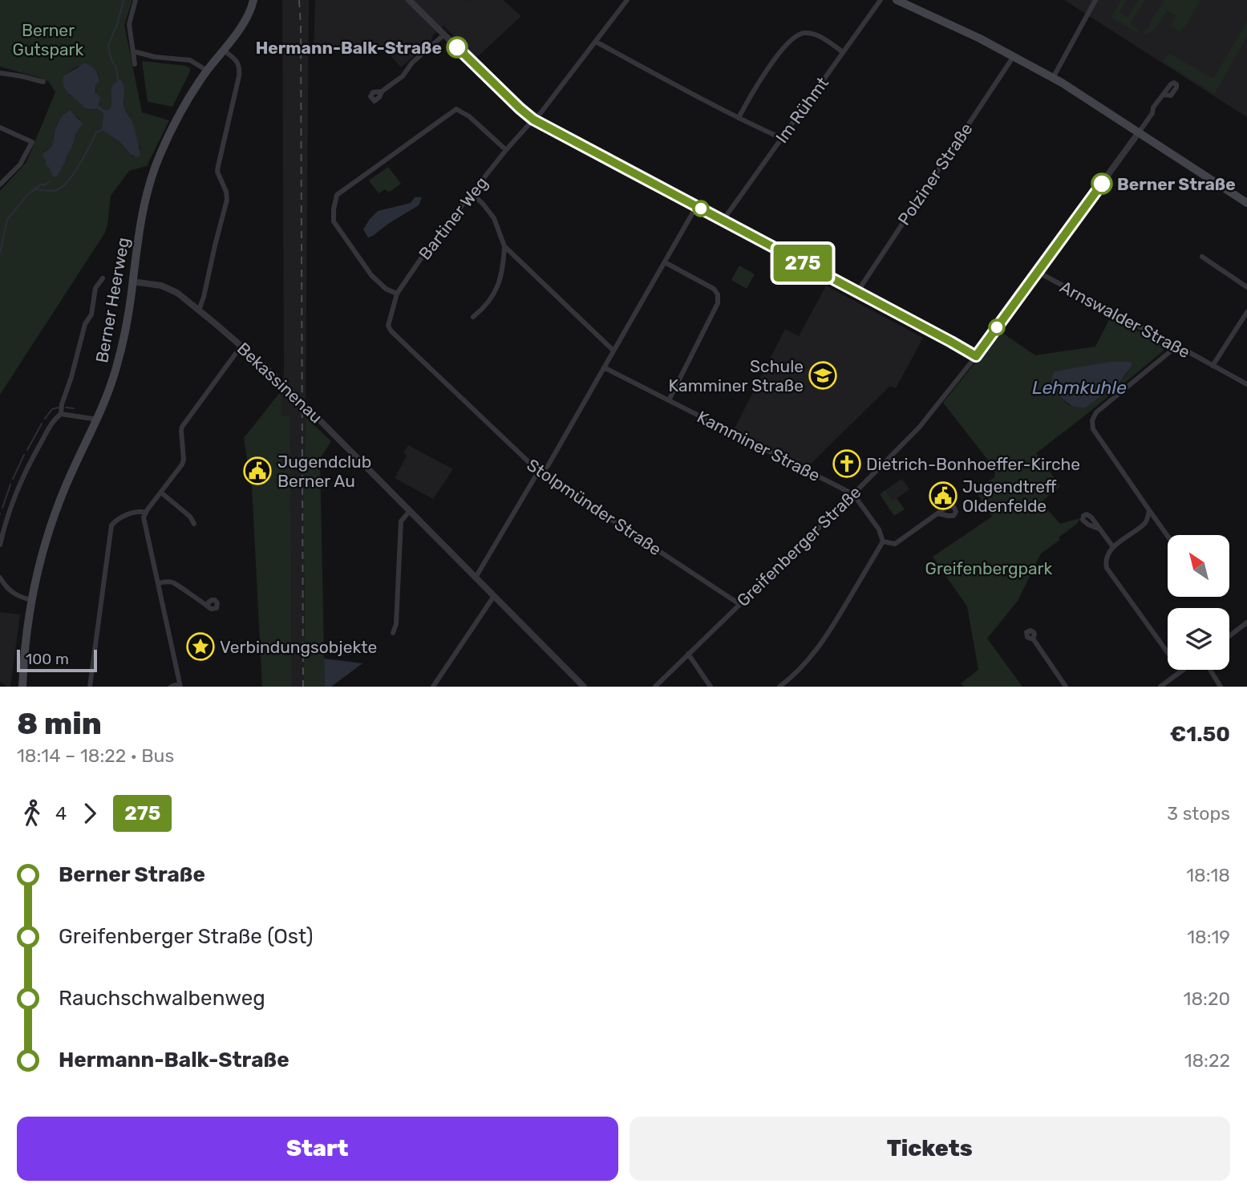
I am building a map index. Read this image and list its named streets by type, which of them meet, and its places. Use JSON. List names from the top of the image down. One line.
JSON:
{"streets":{"main road":["Berner Heerweg"],"street":["Im Rühmt","Polziner Straße","Bartiner Weg","Arnswalder Straße","Bekassinenau","Kamminer Straße","Stolpmünder Straße","Greifenberger Straße"]},"crossings":[["Bartiner Weg","Stolpmünder Straße"],["Berner Heerweg","Bekassinenau"],["Arnswalder Straße","Greifenberger Straße"],["Kamminer Straße","Greifenberger Straße"],["Stolpmünder Straße","Greifenberger Straße"]],"water":["Lehmkuhle"],"parks":["Berner Gutspark","Greifenbergpark"],"places":{"other":["Hermann-Balk-Straße","Berner Straße"],"school or university":["Schule Kamminer Straße"],"church":["Dietrich-Bonhoeffer-Kirche"],"public building":["Jugendclub Berner Au","Jugendtreff Oldenfelde"],"place":["Verbindungsobjekte"]},"lines":["bus line 275"],"scale_bar":"100 m","north":"top left","page":{"on_map":"275","scale":"100 m","heading":["8 min","18:14 – 18:22 · Bus","€1.50"],"legs":["4","275","3 stops"],"list":[{"name":"Berner Straße","value":"18:18"},{"name":"Greifenberger Straße (Ost)","value":"18:19"},{"name":"Rauchschwalbenweg","value":"18:20"},{"name":"Hermann-Balk-Straße","value":"18:22"}],"buttons":["Start","Tickets"]}}
